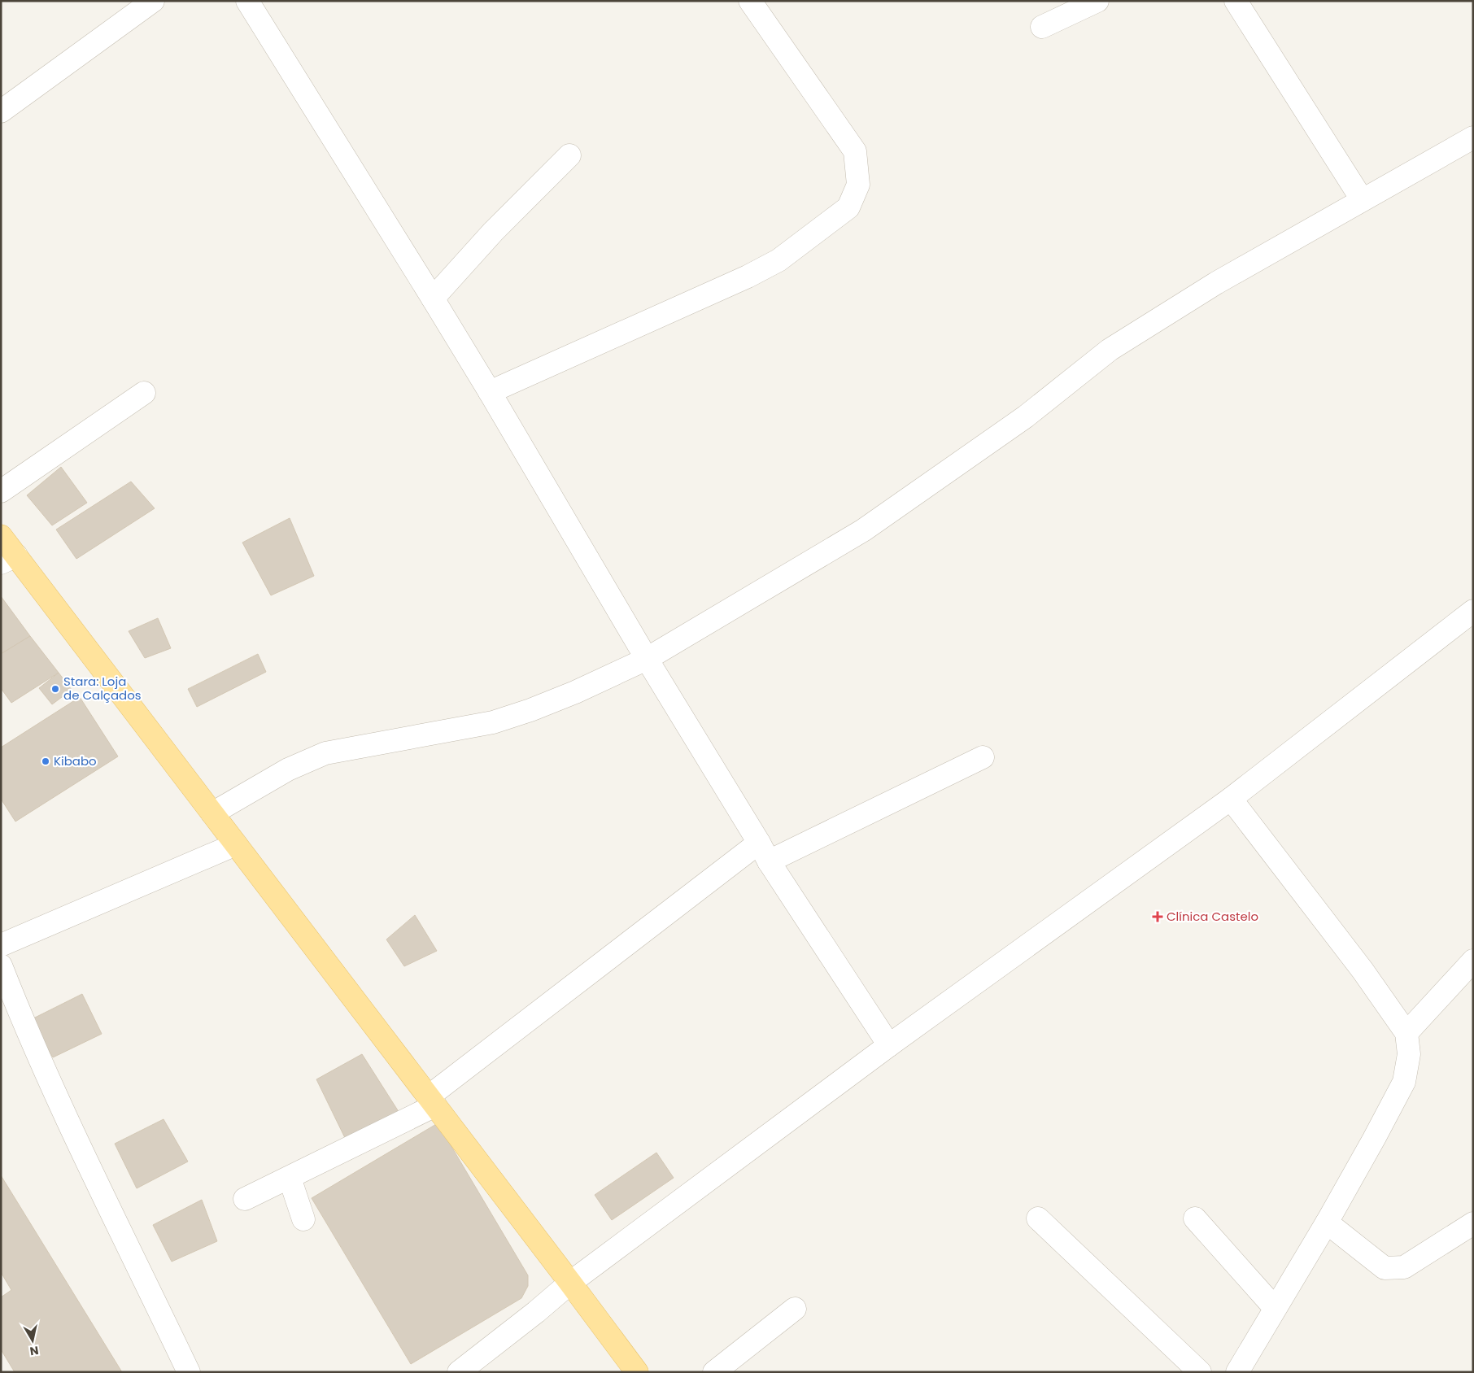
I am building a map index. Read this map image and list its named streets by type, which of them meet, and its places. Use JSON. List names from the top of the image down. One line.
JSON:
{"places":{"other":["Stara: Loja de Calçados","Kibabo"],"health":["Clínica Castelo"]},"north":"bottom"}
